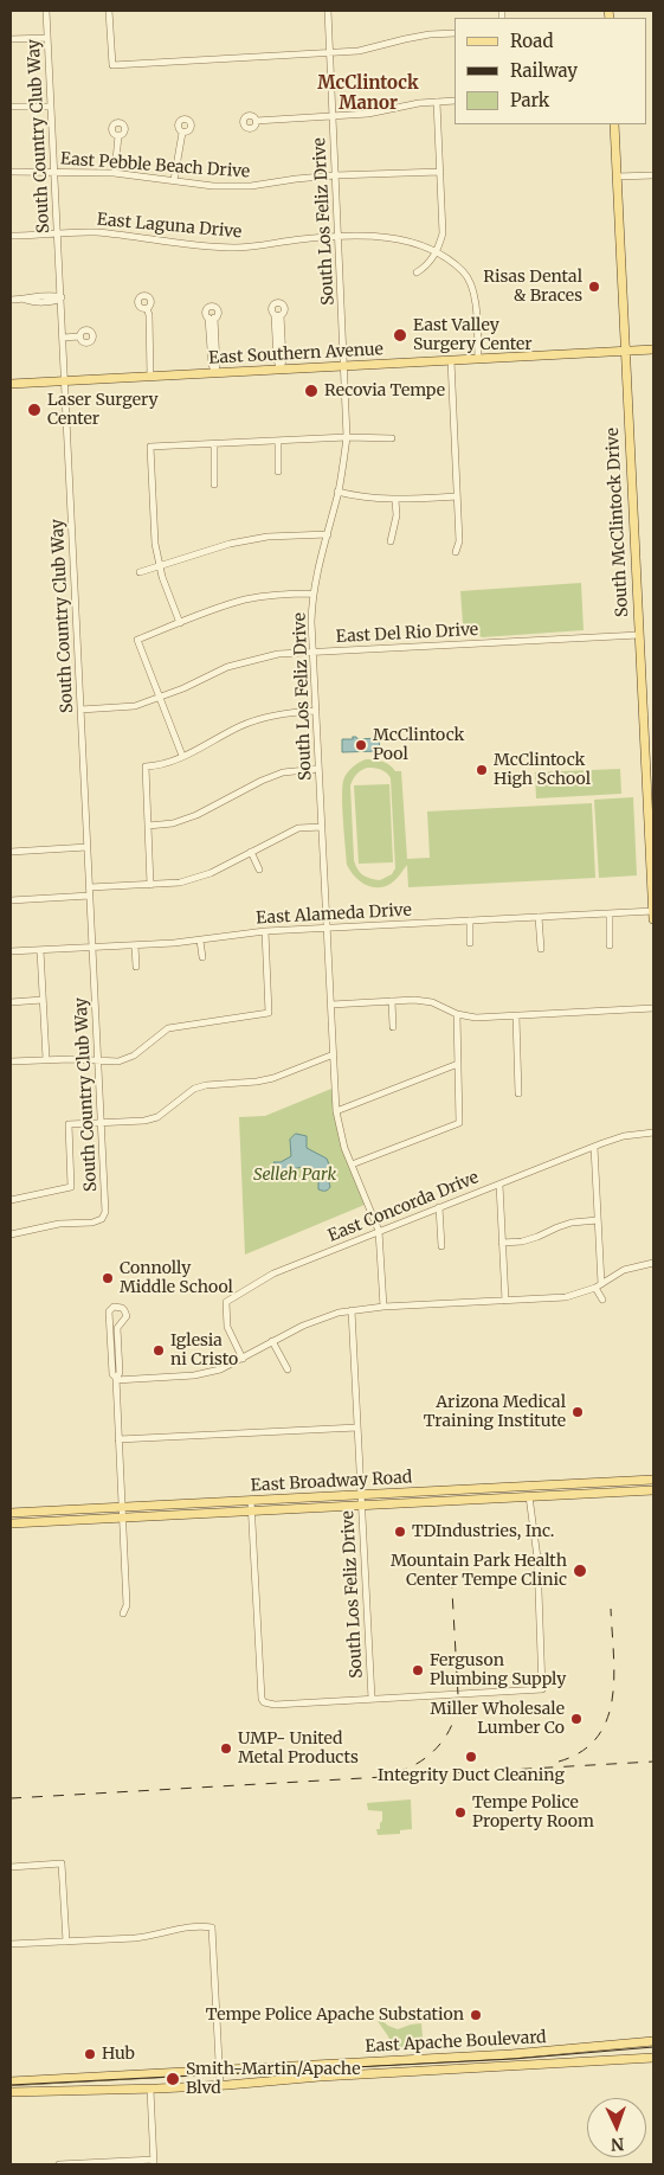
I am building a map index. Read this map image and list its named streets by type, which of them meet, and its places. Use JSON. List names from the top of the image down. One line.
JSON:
{"streets":{"main road":["East Southern Avenue","South McClintock Drive","East Broadway Road","East Apache Boulevard"],"street":["South Country Club Way","East Pebble Beach Drive","South Los Feliz Drive","East Laguna Drive","East Del Rio Drive","East Alameda Drive","East Concorda Drive"]},"crossings":[["South Country Club Way","East Pebble Beach Drive"],["South Country Club Way","East Laguna Drive"],["South Country Club Way","East Southern Avenue"],["South Country Club Way","East Del Rio Drive"],["South Country Club Way","East Alameda Drive"],["East Pebble Beach Drive","South Los Feliz Drive"],["South Los Feliz Drive","East Laguna Drive"],["South Los Feliz Drive","East Southern Avenue"],["South Los Feliz Drive","East Del Rio Drive"],["South Los Feliz Drive","East Alameda Drive"],["South Los Feliz Drive","East Concorda Drive"],["South Los Feliz Drive","East Broadway Road"],["East Laguna Drive","East Southern Avenue"],["East Southern Avenue","South McClintock Drive"],["South McClintock Drive","East Del Rio Drive"],["South McClintock Drive","East Alameda Drive"]],"districts":["McClintock Manor"],"parks":["Selleh Park"],"places":["Risas Dental & Braces","East Valley Surgery Center","Recovia Tempe","Laser Surgery Center","McClintock Pool","McClintock High School","Connolly Middle School","Iglesia ni Cristo","Arizona Medical Training Institute","TDIndustries, Inc.","Mountain Park Health Center Tempe Clinic","Ferguson Plumbing Supply","Miller Wholesale Lumber Co","UMP- United Metal Products","Integrity Duct Cleaning","Tempe Police Property Room","Tempe Police Apache Substation","Hub","Smith-Martin/Apache Blvd"],"legend":["Road","Railway","Park"],"north":"bottom"}
